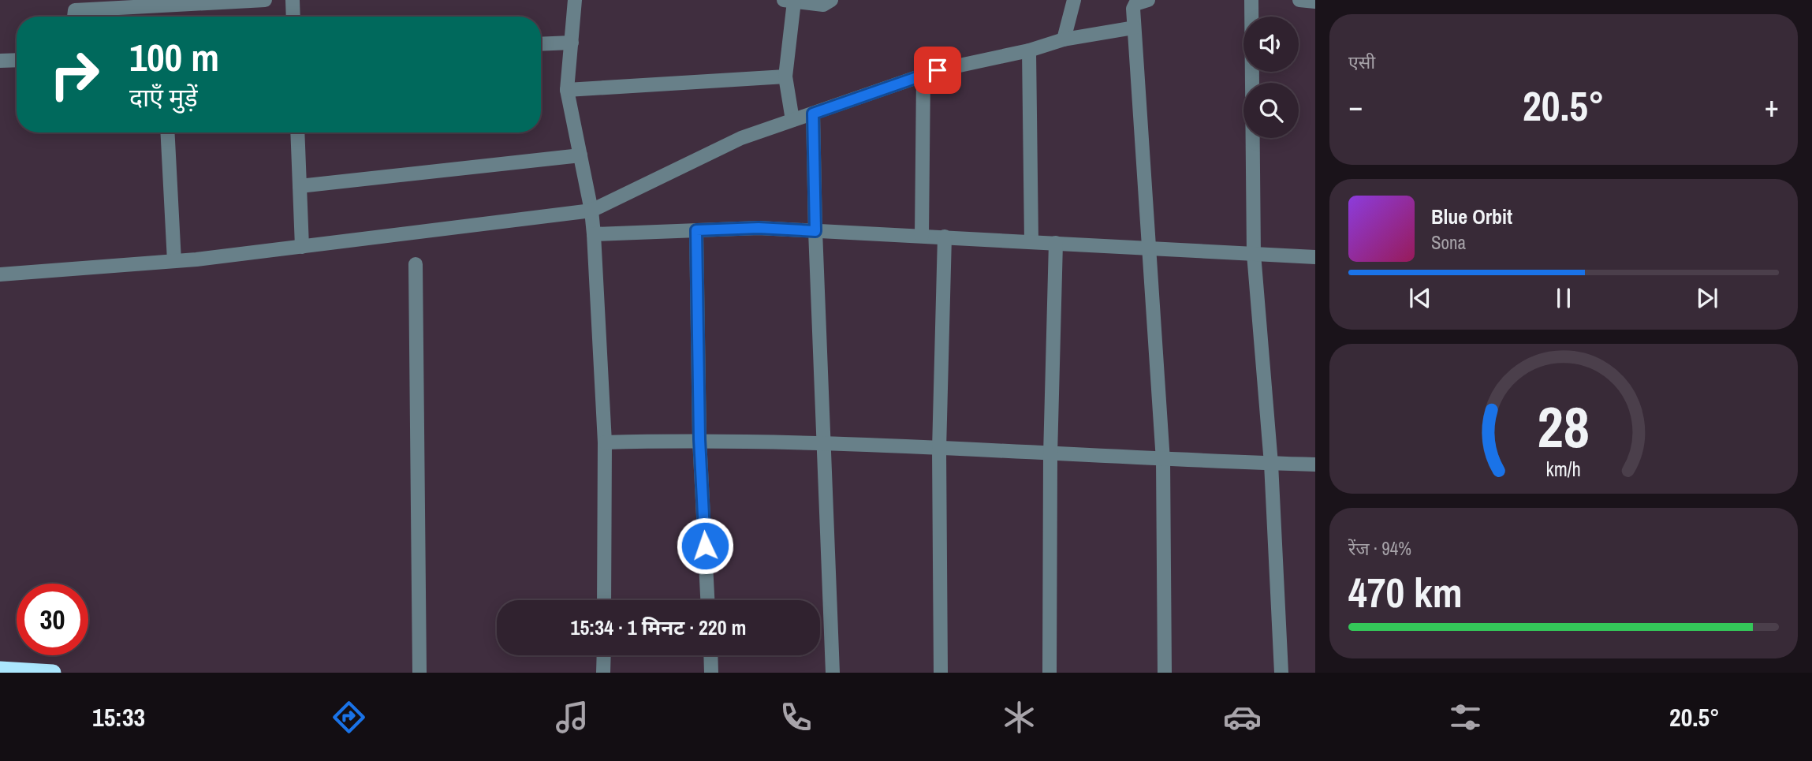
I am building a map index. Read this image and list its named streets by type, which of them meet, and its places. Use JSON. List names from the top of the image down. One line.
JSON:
{"page":{"tile":["एसी",["रेंज · 94%","470 km"]],"turn":["100 m","दाएँ मुड़ें"],"heat":["−","20.5°","+"],"song":["Blue Orbit","Sona"],"limit":"30","trip":"15:34 · 1 मिनट · 220 m","tabs":["15:33","20.5°"],"gauge":["28","km/h"]}}
